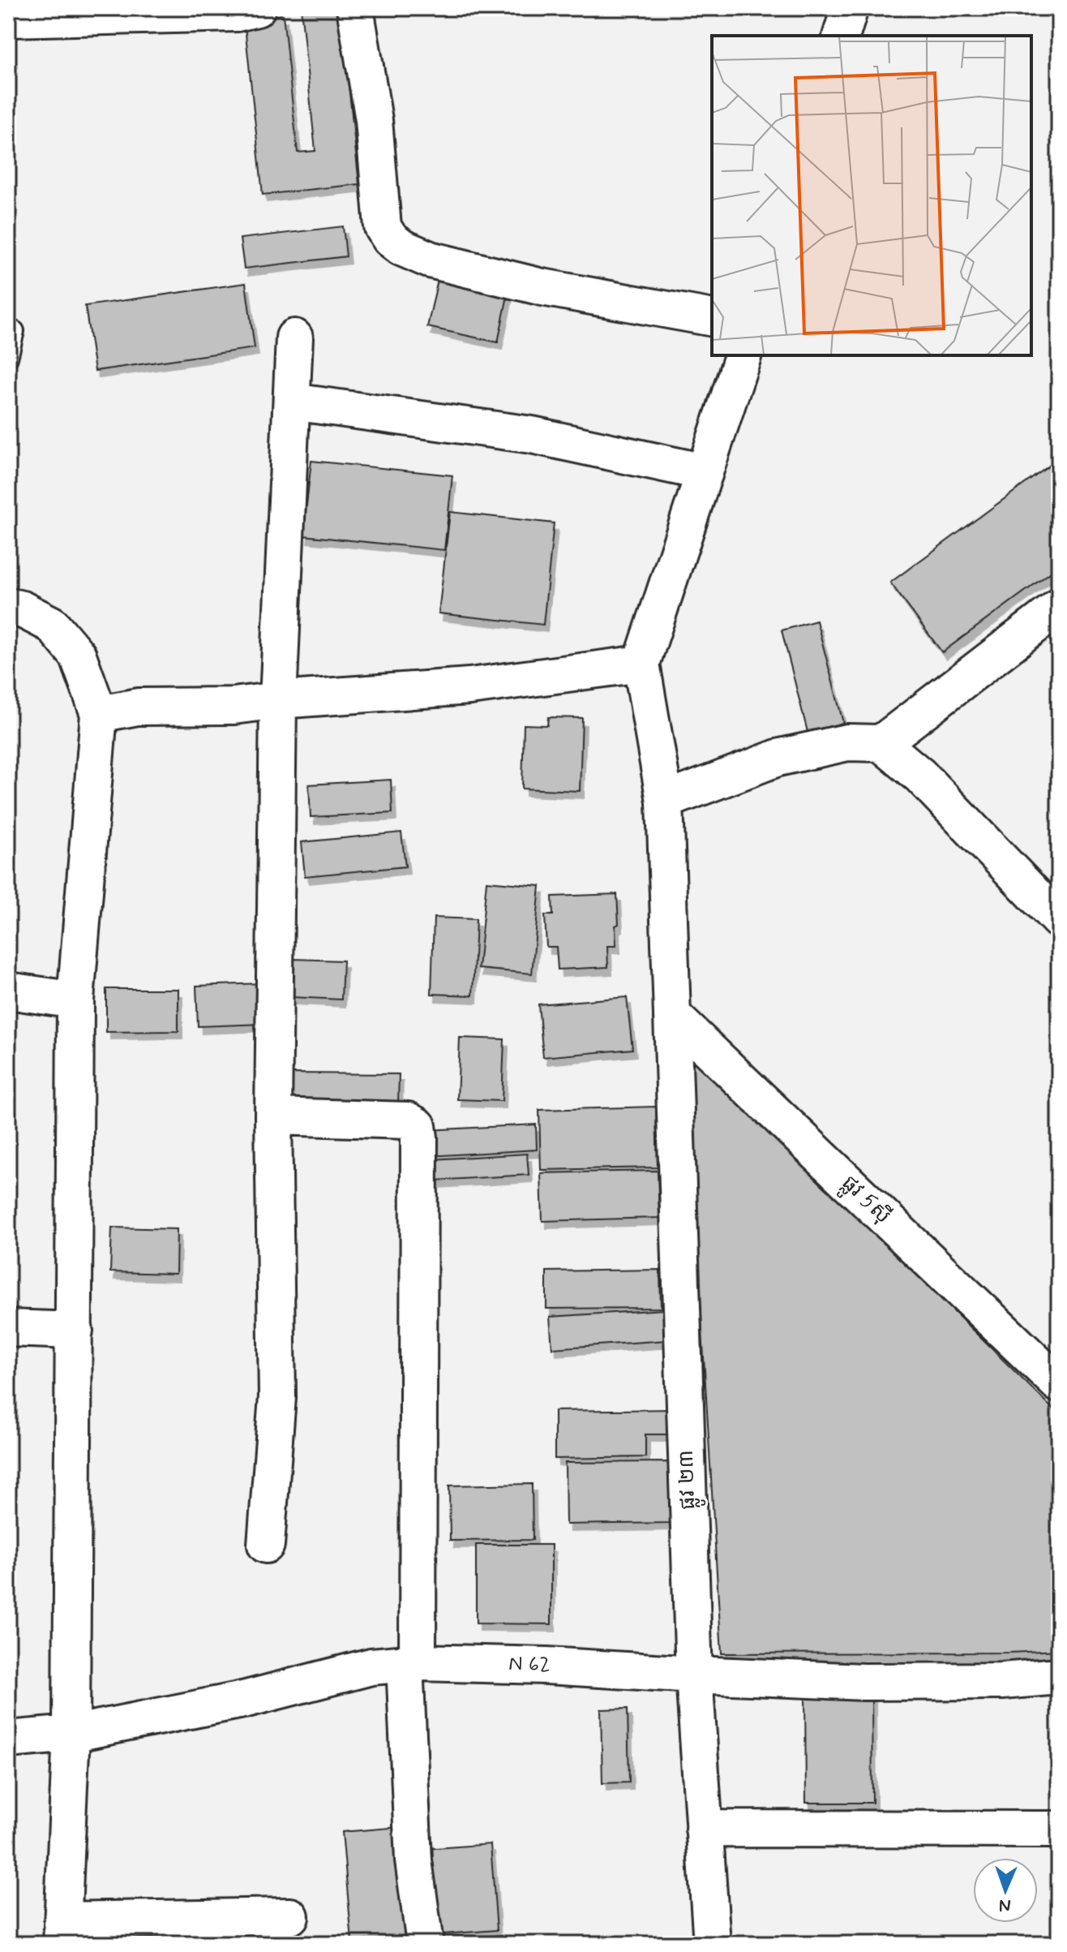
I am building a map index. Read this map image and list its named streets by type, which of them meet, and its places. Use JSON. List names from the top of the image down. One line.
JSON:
{"streets":{"street":["ផ្លូវ 5ស៊ី","ផ្លូវ ២៣","N 62"]},"crossings":[["ផ្លូវ 5ស៊ី","ផ្លូវ ២៣"],["ផ្លូវ ២៣","N 62"]],"north":"bottom"}
